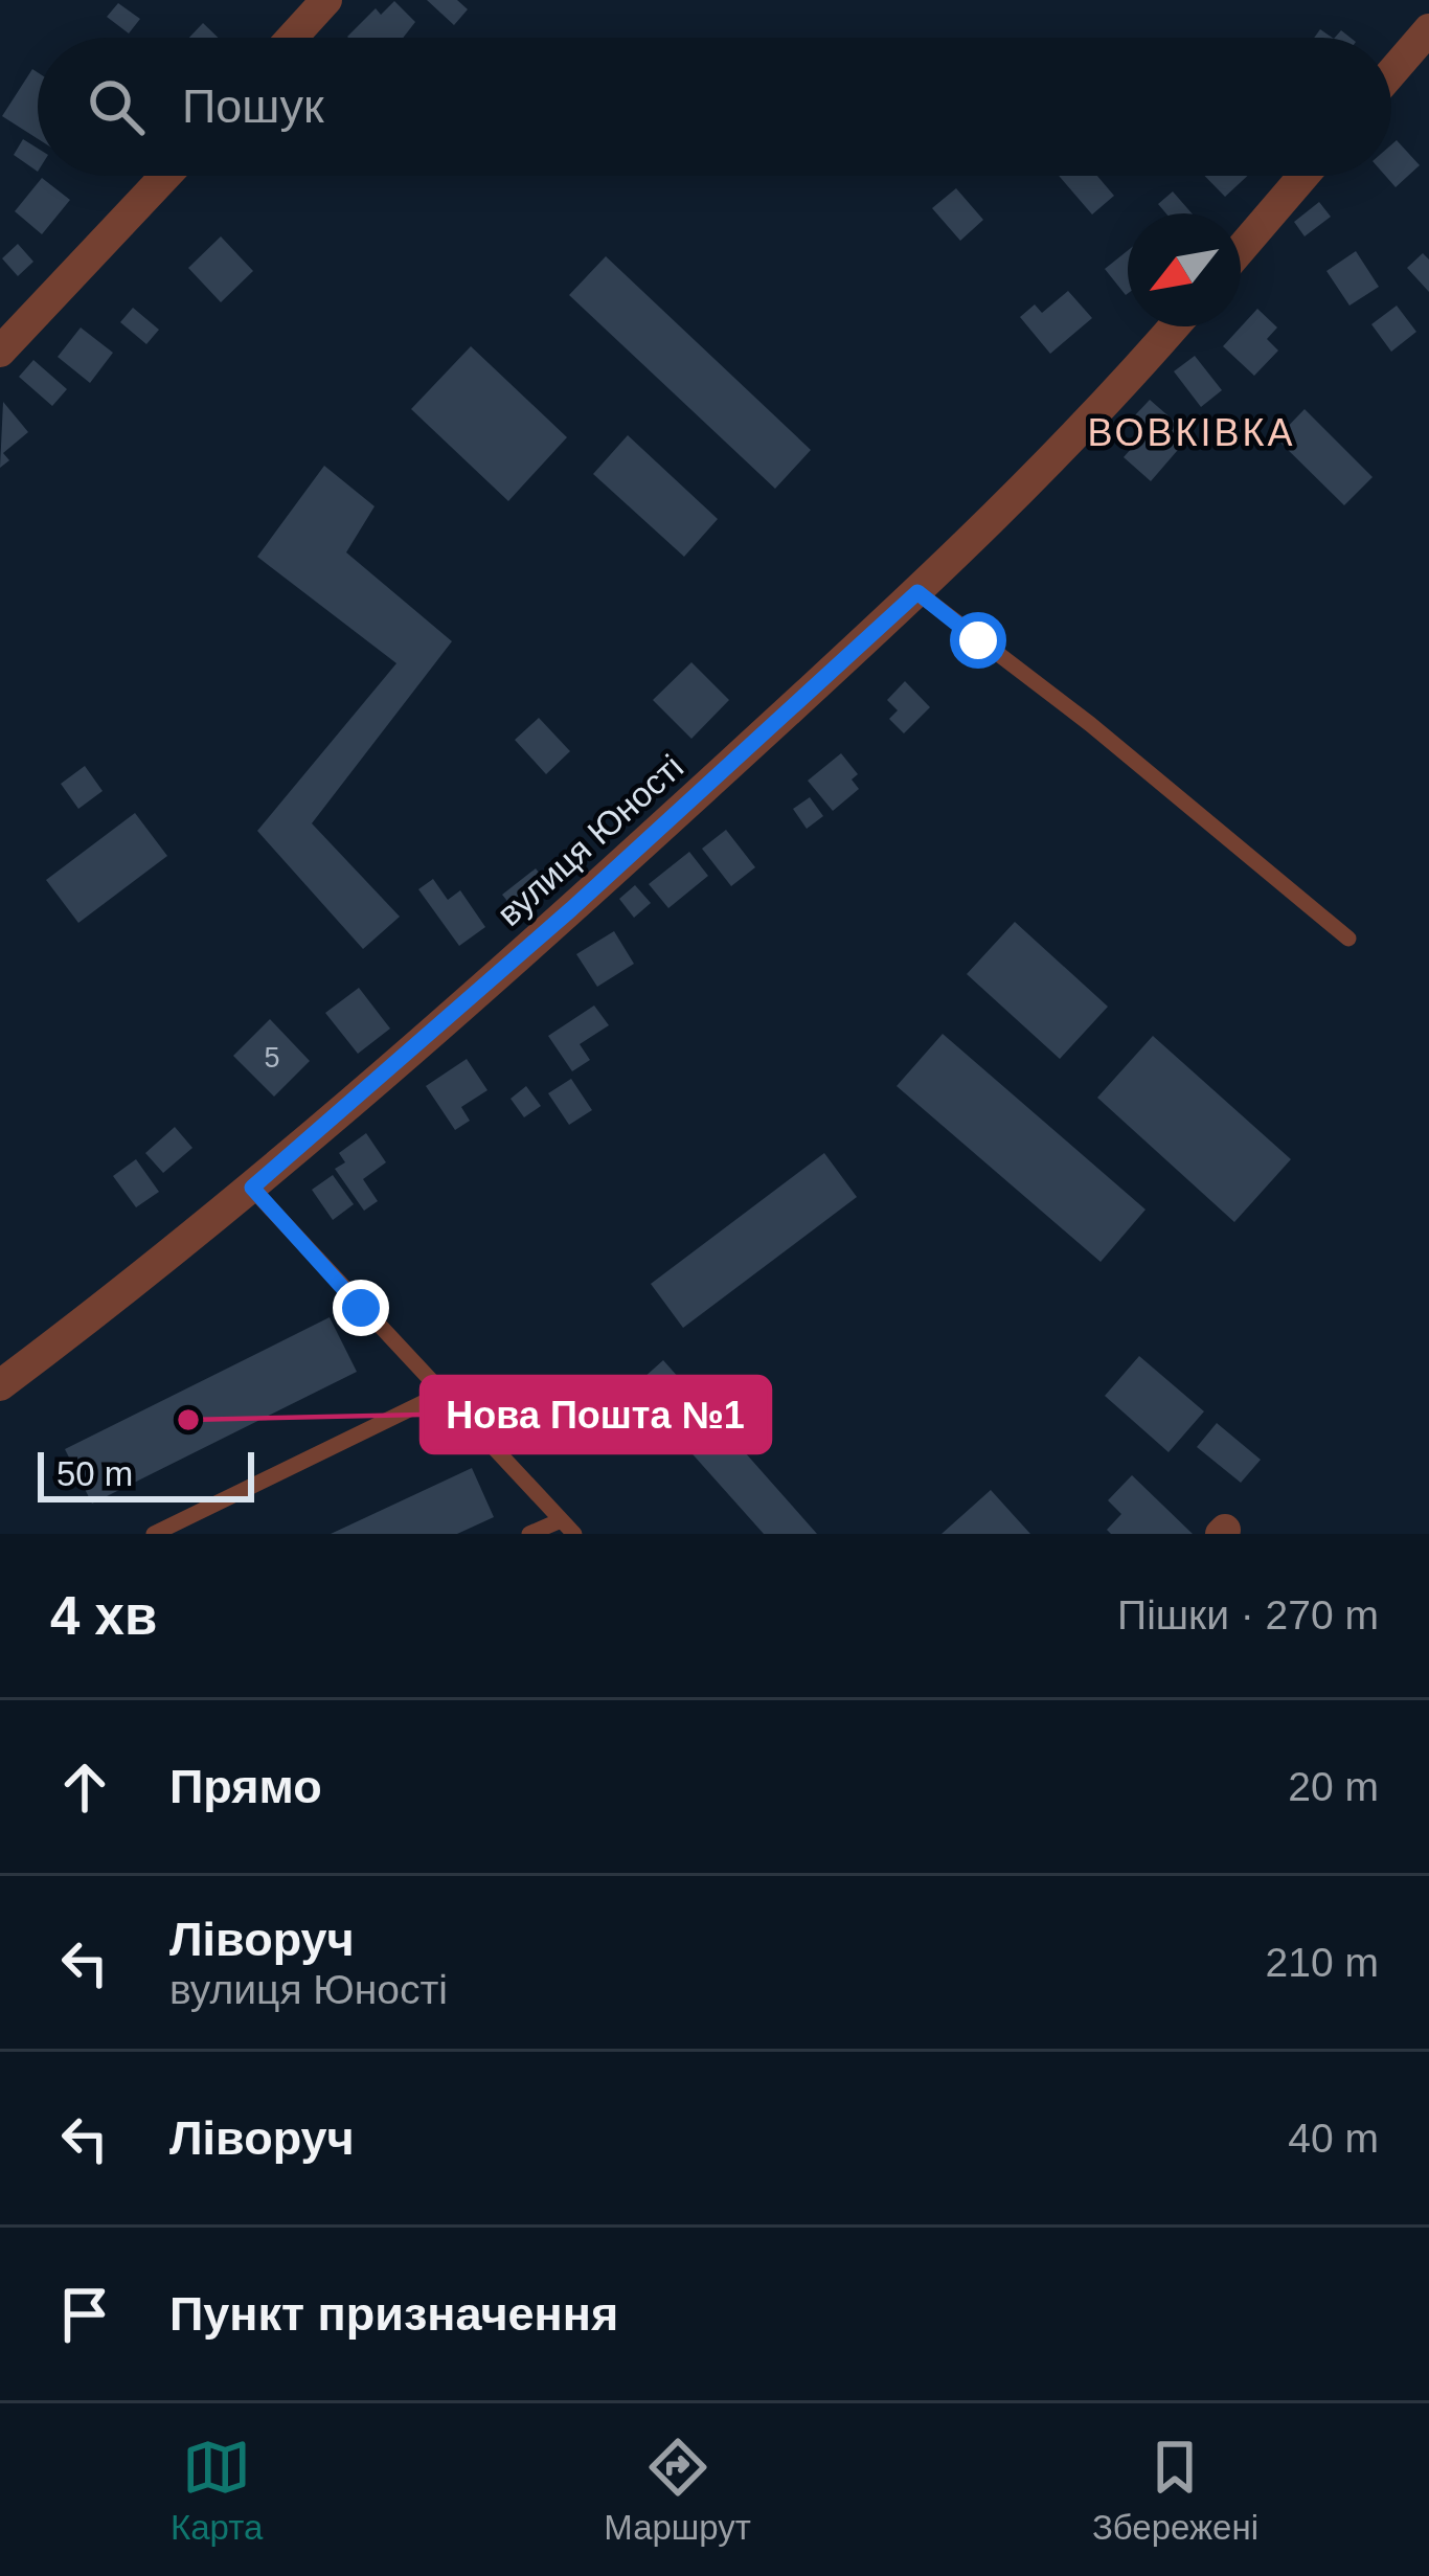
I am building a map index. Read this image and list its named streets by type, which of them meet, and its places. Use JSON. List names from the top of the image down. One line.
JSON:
{"streets":{"street":["вулиця Юності"]},"districts":["ВОВКІВКА"],"places":["Нова Пошта №1"],"house_numbers":["5"],"scale_bar":"50 m","north":"bottom left","page":{"search":"Пошук","scale":"50 m","heading":["4 хв","Пішки · 270 m"],"list":[["Прямо","20 m"],["Ліворуч","вулиця Юності","210 m"],["Ліворуч","40 m"],"Пункт призначення"],"nav":["Карта","Маршрут","Збережені"]}}
